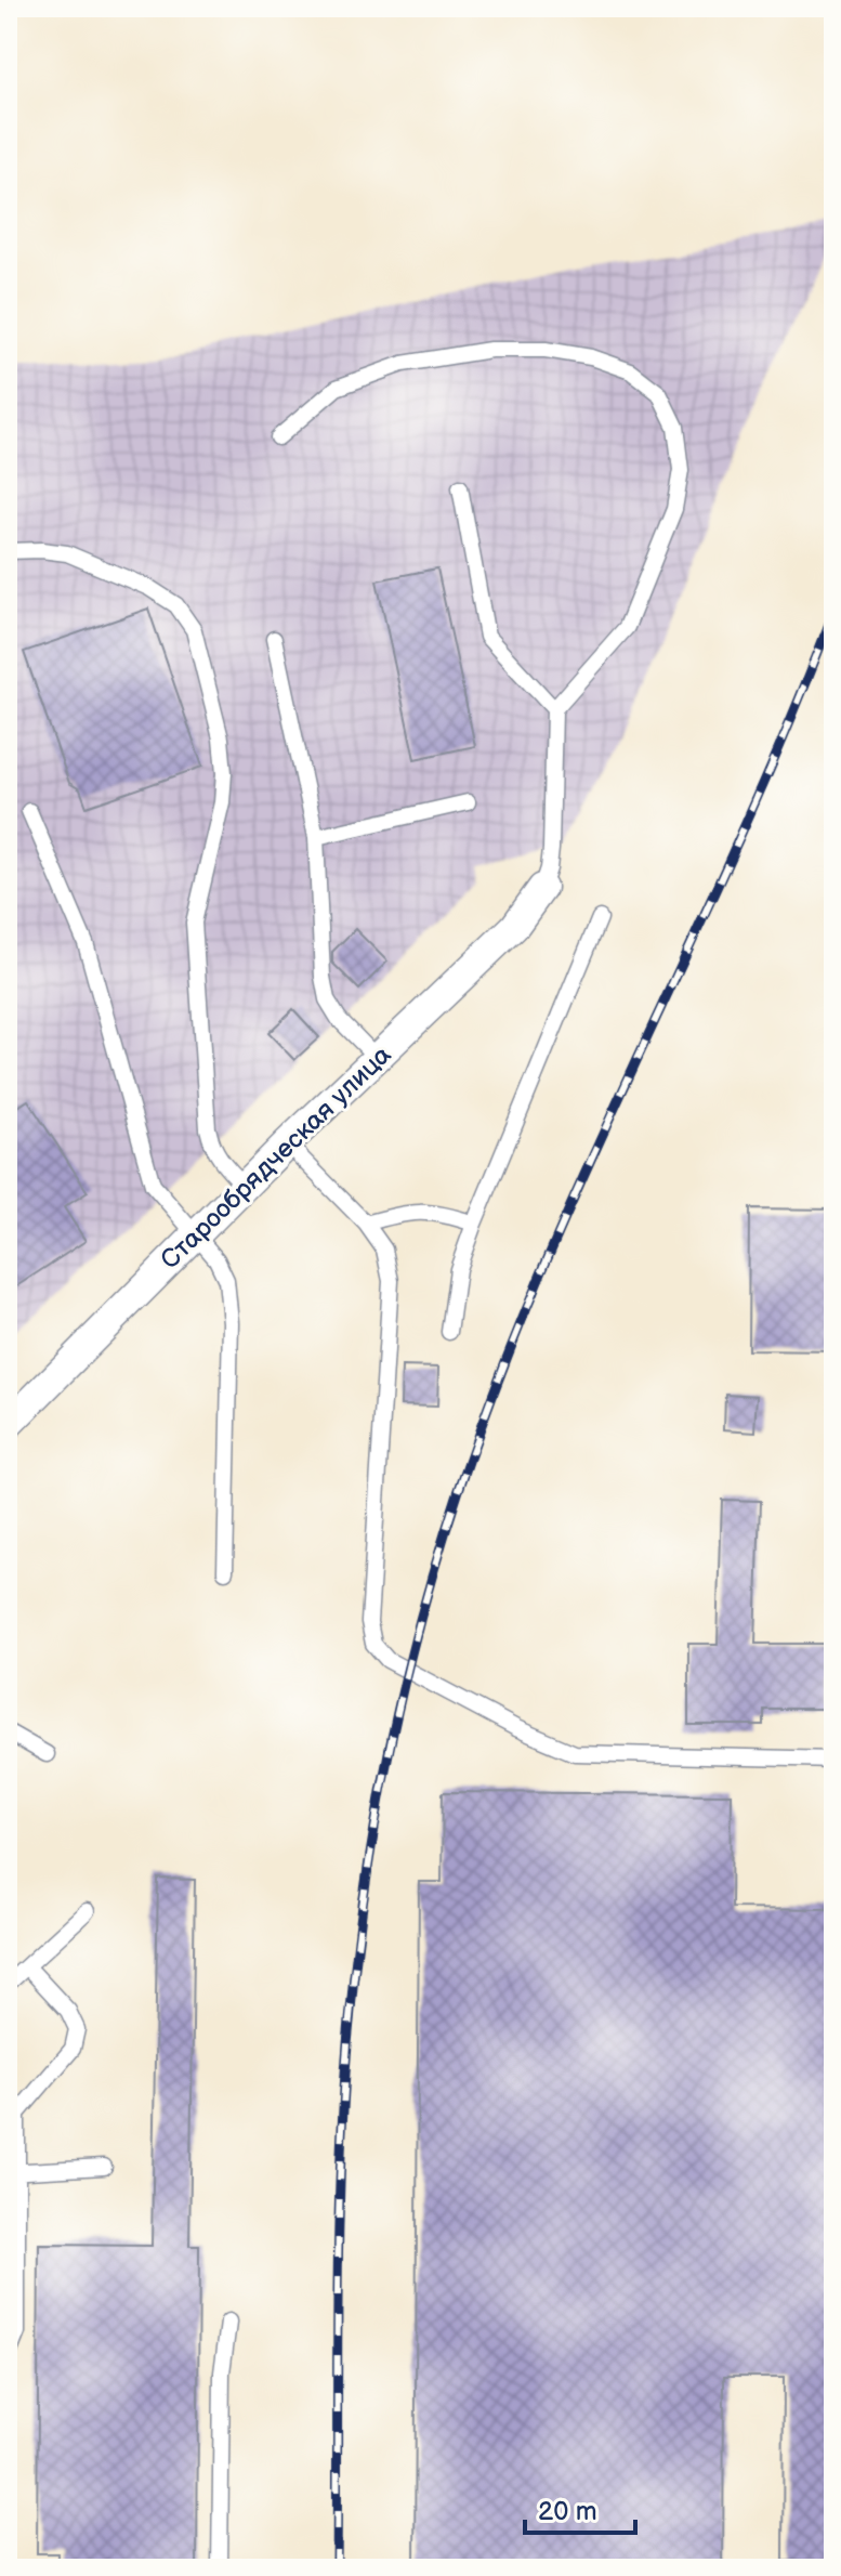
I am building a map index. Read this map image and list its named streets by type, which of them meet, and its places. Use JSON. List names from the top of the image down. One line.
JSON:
{"streets":{"street":["Старообрядческая улица"]},"scale_bar":"20 m"}
